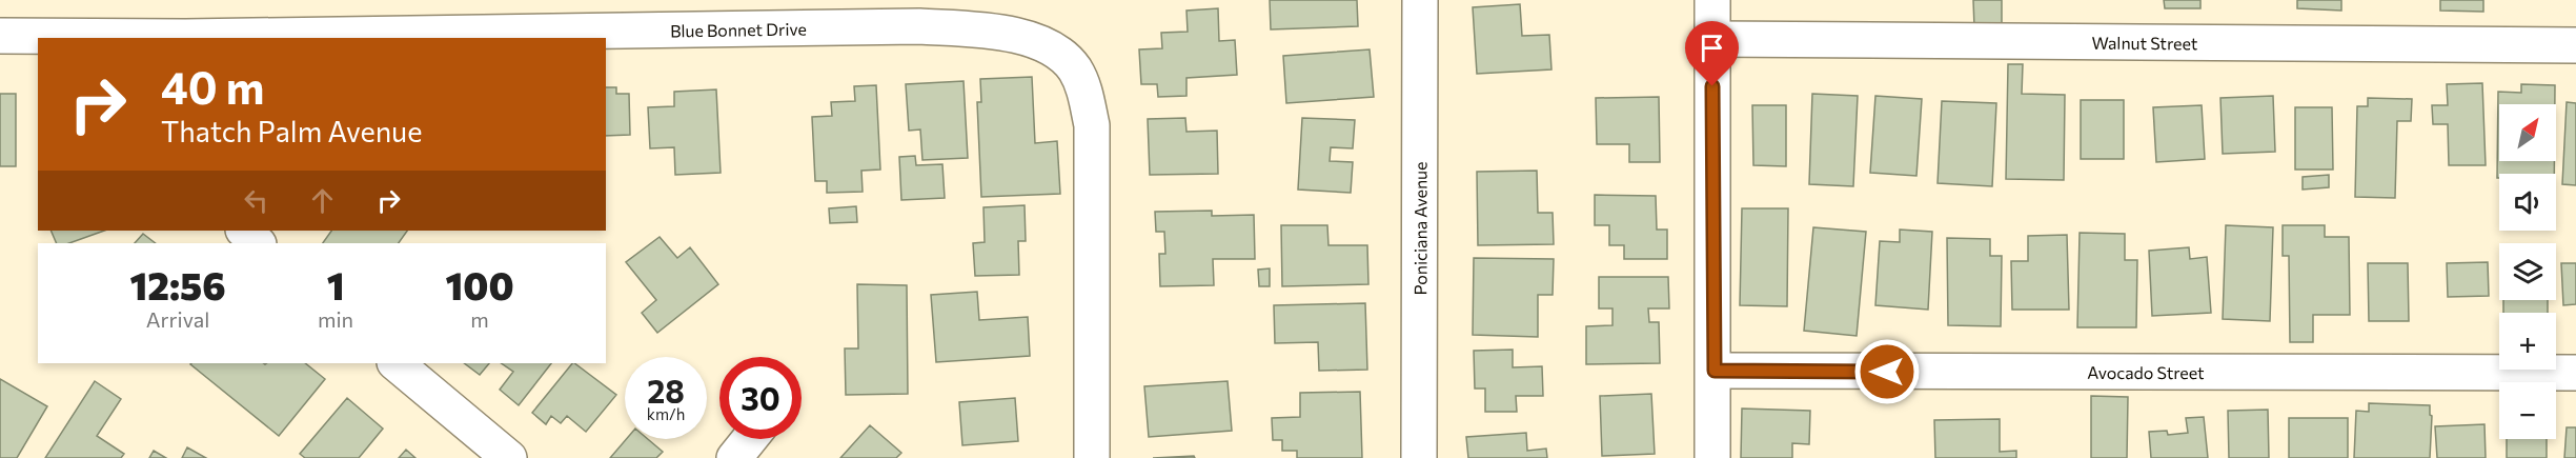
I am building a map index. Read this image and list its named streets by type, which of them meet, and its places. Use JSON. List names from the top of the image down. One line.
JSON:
{"streets":{"street":["Blue Bonnet Drive","Walnut Street","Poniciana Avenue","Avocado Street"]},"north":"top right","page":{"turn":["40 m","Thatch Palm Avenue"],"map_buttons":["+","−"],"eta":["12:56","Arrival","1","min","100","m"],"speed":"28 km/h","limit":"30"}}
